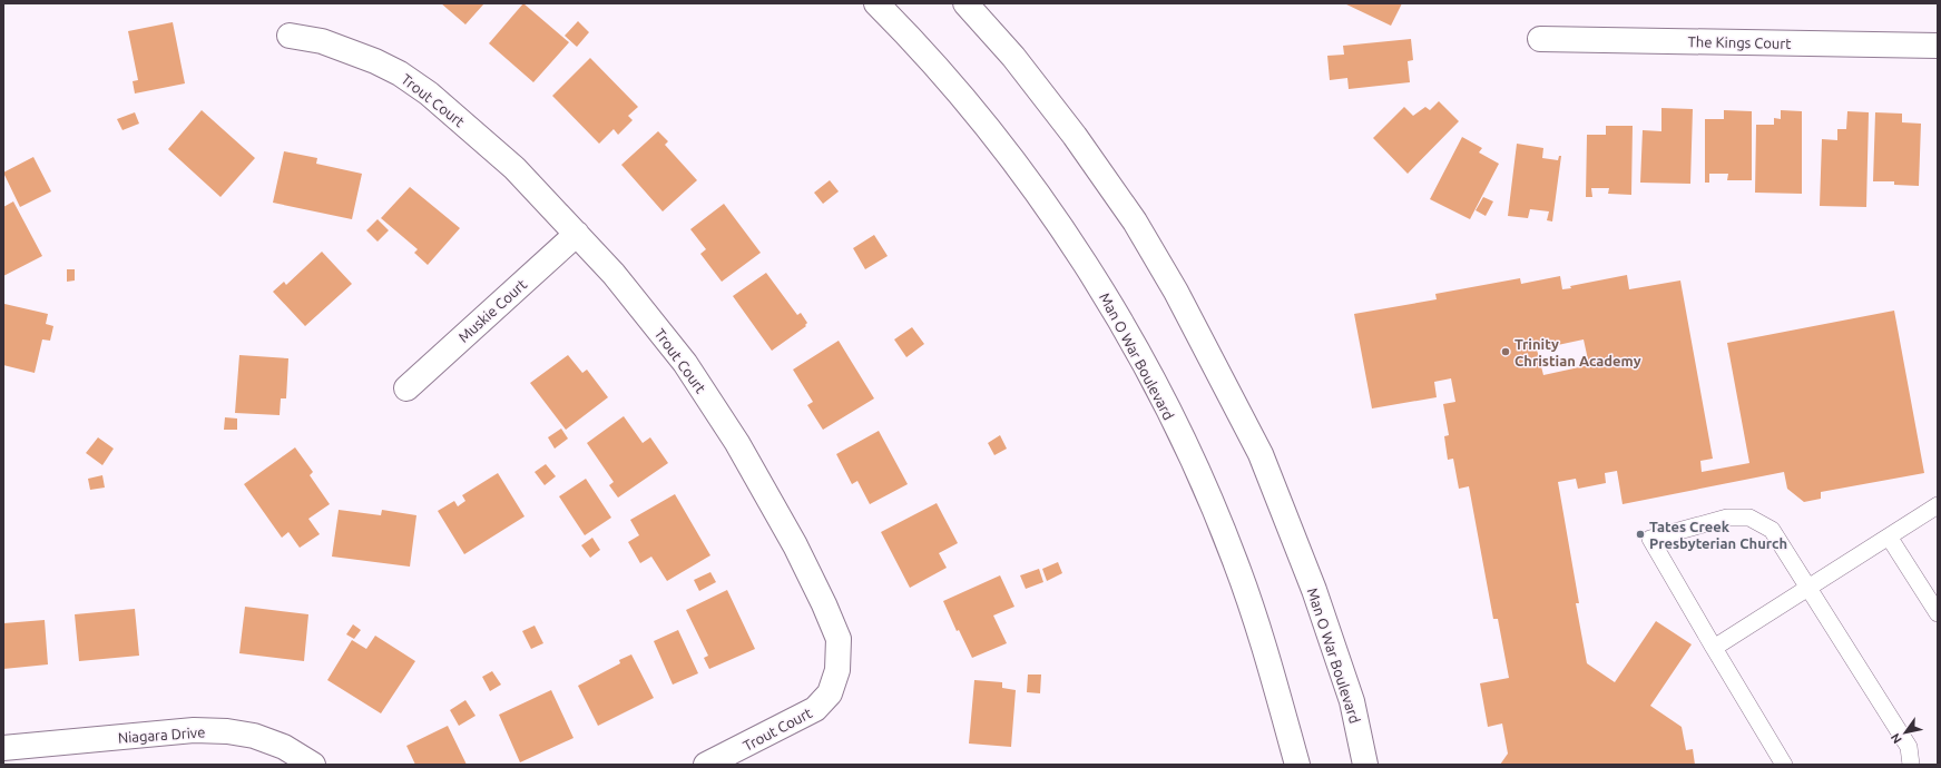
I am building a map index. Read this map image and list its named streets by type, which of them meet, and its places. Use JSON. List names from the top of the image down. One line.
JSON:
{"streets":{"street":["The Kings Court","Trout Court","Muskie Court","Man O War Boulevard","Niagara Drive"]},"crossings":[["Trout Court","Muskie Court"]],"places":["Trinity Christian Academy","Tates Creek Presbyterian Church"],"north":"bottom left"}
